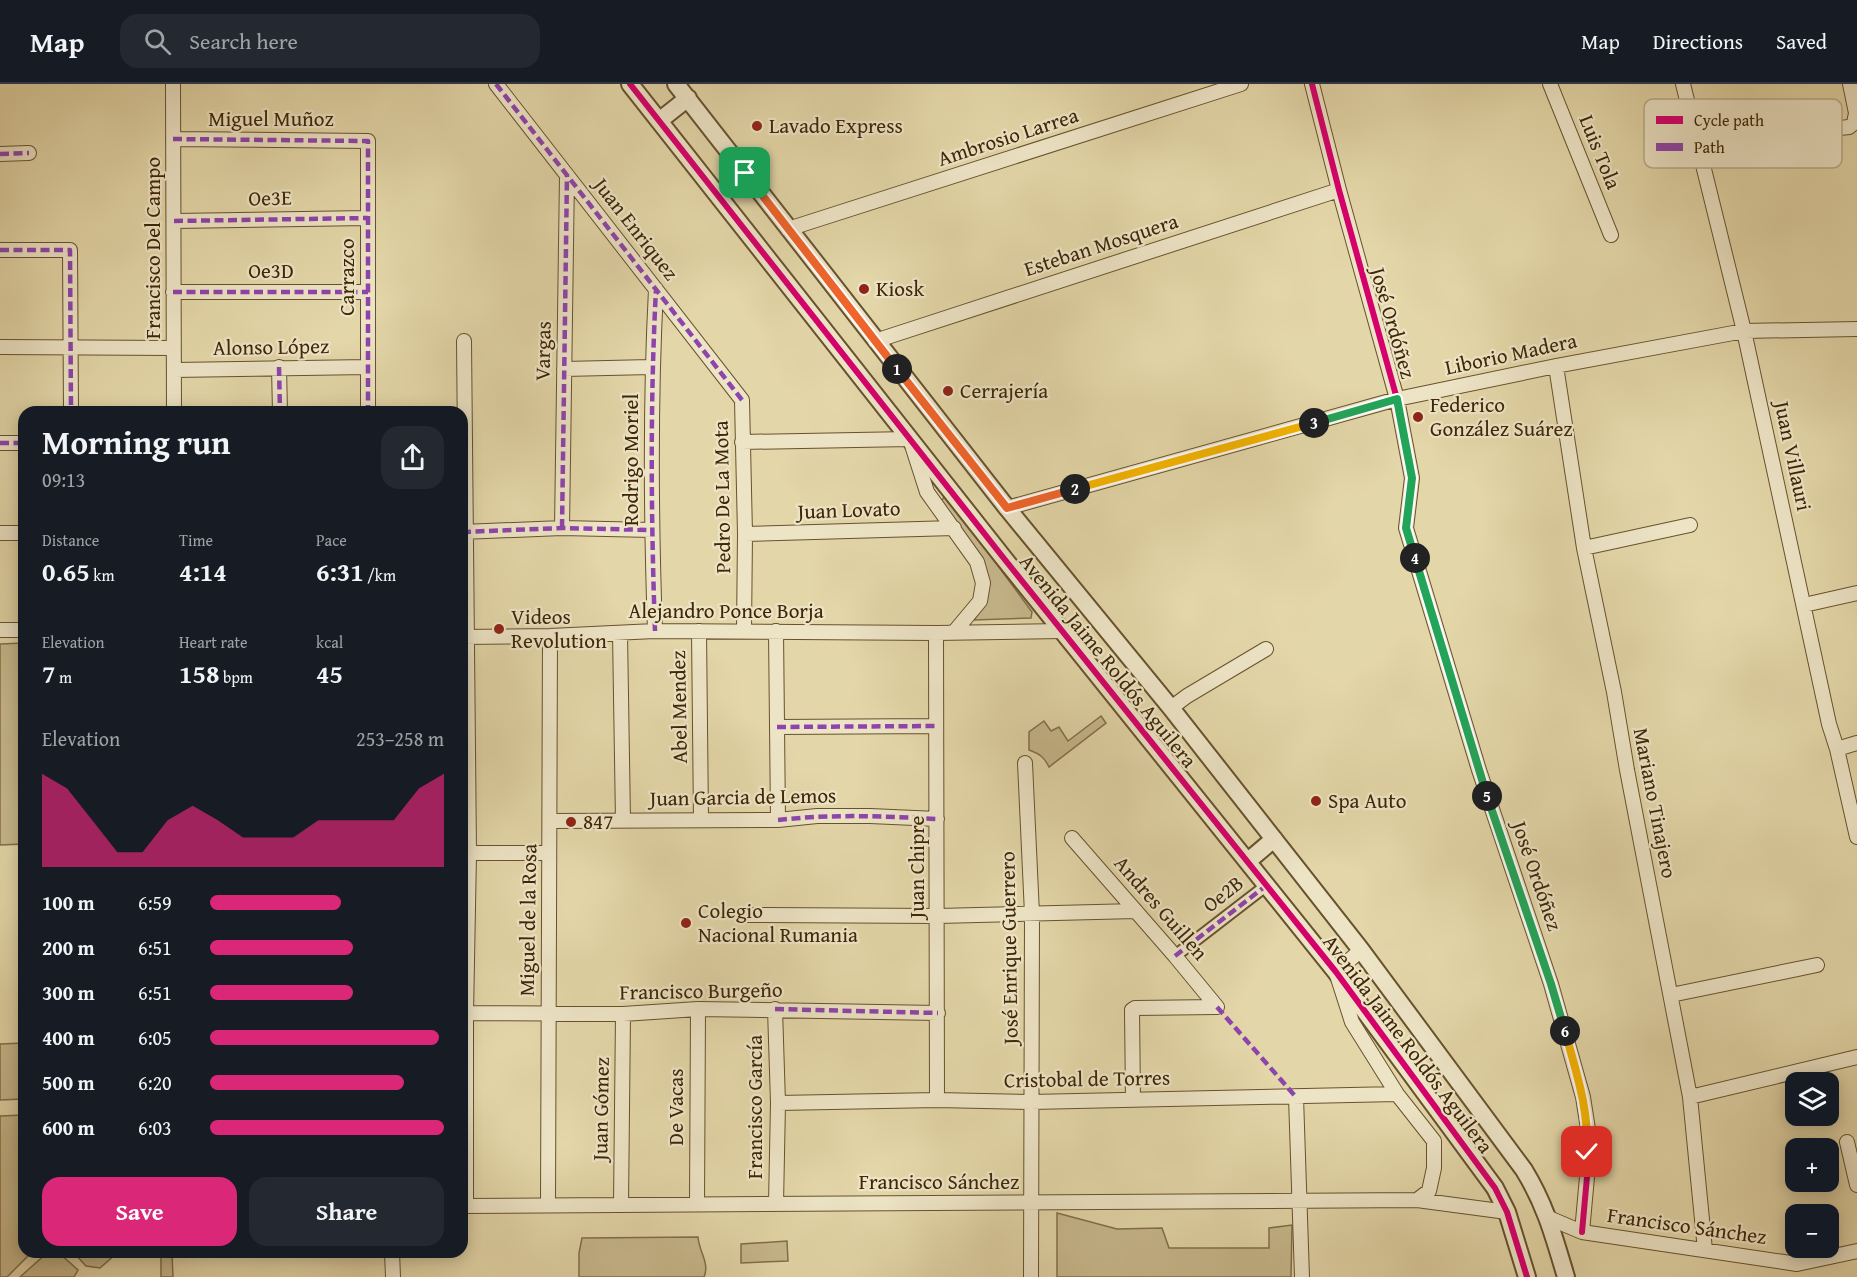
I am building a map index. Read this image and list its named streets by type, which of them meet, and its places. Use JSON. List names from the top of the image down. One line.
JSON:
{"streets":{"street":["Miguel Muñoz","Ambrosio Larrea","Luis Tola","Oe3E","Juan Enriquez","Esteban Mosquera","Francisco Del Campo","Oe3D","Carrazco","José Ordóñez","Alonso López","Vargas","Liborio Madera","Juan Villauri","Rodrigo Moriel","Pedro De La Mota","Juan Lovato","Alejandro Ponce Borja","Avenida Jaime Roldós Aguilera","Abel Mendez","Juan Garcia de Lemos","Mariano Tinajero","Juan Chipre","Oe2B","Andres Guillen","Miguel de la Rosa","José Enrique Guerrero","Francisco Burgeño","Cristobal de Torres","De Vacas","Francisco García","Juan Gómez","Francisco Sánchez"]},"crossings":[["Miguel Muñoz","Francisco Del Campo"],["Miguel Muñoz","Carrazco"],["Ambrosio Larrea","Avenida Jaime Roldós Aguilera"],["Oe3E","Francisco Del Campo"],["Oe3E","Carrazco"],["Juan Enriquez","Vargas"],["Juan Enriquez","Rodrigo Moriel"],["Juan Enriquez","Pedro De La Mota"],["Esteban Mosquera","José Ordóñez"],["Esteban Mosquera","Avenida Jaime Roldós Aguilera"],["Francisco Del Campo","Oe3D"],["Francisco Del Campo","Alonso López"],["Oe3D","Carrazco"],["Carrazco","Alonso López"],["José Ordóñez","Liborio Madera"],["José Ordóñez","Francisco Sánchez"],["Liborio Madera","Juan Villauri"],["Liborio Madera","Avenida Jaime Roldós Aguilera"],["Liborio Madera","Mariano Tinajero"],["Rodrigo Moriel","Alejandro Ponce Borja"],["Pedro De La Mota","Juan Lovato"],["Pedro De La Mota","Alejandro Ponce Borja"],["Alejandro Ponce Borja","Avenida Jaime Roldós Aguilera"],["Alejandro Ponce Borja","Abel Mendez"],["Alejandro Ponce Borja","Juan Chipre"],["Alejandro Ponce Borja","Miguel de la Rosa"],["Avenida Jaime Roldós Aguilera","Oe2B"],["Avenida Jaime Roldós Aguilera","Francisco Sánchez"],["Abel Mendez","Juan Garcia de Lemos"],["Juan Garcia de Lemos","Juan Chipre"],["Juan Garcia de Lemos","Miguel de la Rosa"],["Mariano Tinajero","Francisco Sánchez"],["Juan Chipre","Francisco Burgeño"],["Juan Chipre","Cristobal de Torres"],["Oe2B","Andres Guillen"],["Andres Guillen","Cristobal de Torres"],["Miguel de la Rosa","Francisco Burgeño"],["Miguel de la Rosa","Francisco Sánchez"],["José Enrique Guerrero","Cristobal de Torres"],["José Enrique Guerrero","Francisco Sánchez"],["Francisco Burgeño","De Vacas"],["Francisco Burgeño","Francisco García"],["Francisco Burgeño","Juan Gómez"],["Cristobal de Torres","Francisco García"],["De Vacas","Francisco Sánchez"],["Francisco García","Francisco Sánchez"],["Juan Gómez","Francisco Sánchez"]],"places":["Lavado Express","Kiosk","Cerrajería","Federico González Suárez","Videos Revolution","Spa Auto","847","Colegio Nacional Rumania"],"legend":["Cycle path","Path"],"page":{"header":"Map","search":"Search here","nav":["Map","Directions","Saved"],"pins":["1","3","2","4","5","6"],"heading":["Morning run","09:13"],"stats":[["Distance","0.65 km"],["Time","4:14"],["Pace","6:31 /km"],["Elevation","7 m"],["Heart rate","158 bpm"],["kcal","45"]],"chart":["Elevation","253–258 m"],"list":[{"name":"100 m","note":"6:59"},{"name":"200 m","note":"6:51"},{"name":"300 m","note":"6:51"},{"name":"400 m","note":"6:05"},{"name":"500 m","note":"6:20"},{"name":"600 m","note":"6:03"}],"map_buttons":["+","−"],"buttons":["Save","Share"]}}
